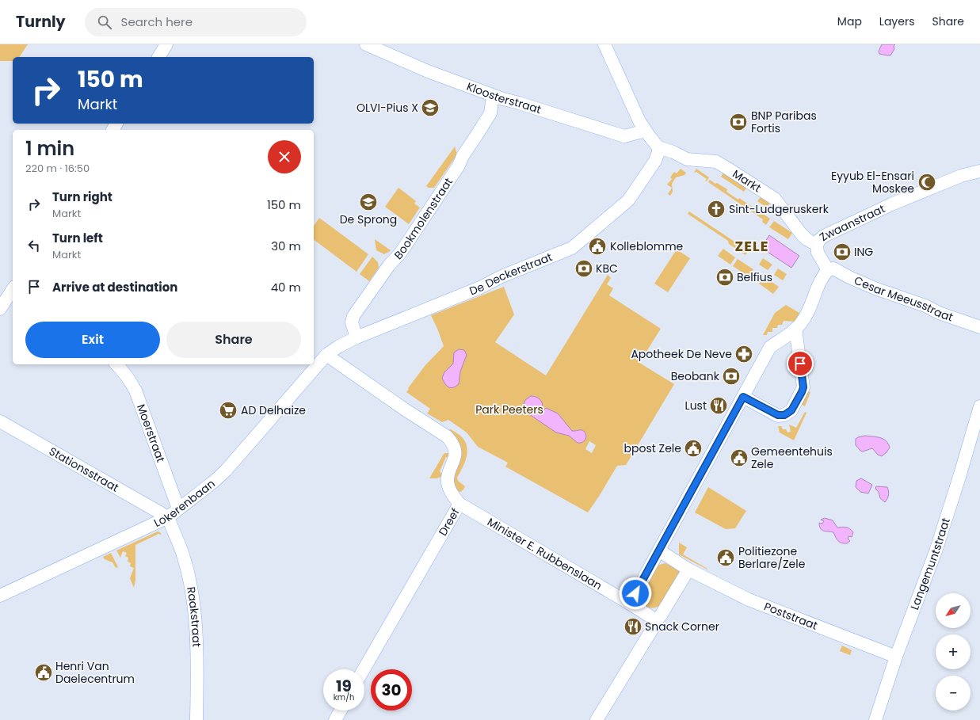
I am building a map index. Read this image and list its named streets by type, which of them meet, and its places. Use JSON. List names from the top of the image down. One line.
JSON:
{"streets":{"street":["Kloosterstraat","Markt","Bookmolenstraat","Zwaanstraat","De Deckerstraat","Cesar Meeusstraat","Moerstraat","Stationsstraat","Lokerenbaan","Dreef","Minister E. Rubbenslaan","Langemuntstraat","Poststraat","Raakstraat"]},"crossings":[["Kloosterstraat","Bookmolenstraat"],["Markt","Zwaanstraat"],["Markt","De Deckerstraat"],["Bookmolenstraat","De Deckerstraat"],["De Deckerstraat","Lokerenbaan"],["De Deckerstraat","Dreef"],["Moerstraat","Lokerenbaan"],["Stationsstraat","Lokerenbaan"],["Stationsstraat","Raakstraat"],["Lokerenbaan","Dreef"],["Lokerenbaan","Raakstraat"],["Dreef","Minister E. Rubbenslaan"],["Langemuntstraat","Poststraat"]],"districts":["ZELE"],"parks":["Park Peeters"],"places":{"school or university":["OLVI-Pius X","De Sprong"],"bank":["BNP Paribas Fortis","ING","KBC","Belfius","Beobank"],"mosque":["Eyyub El-Ensari Moskee"],"church":["Sint-Ludgeruskerk"],"public building":["Kolleblomme","bpost Zele","Gemeentehuis Zele","Politiezone Berlare/Zele","Henri Van Daelecentrum"],"pharmacy":["Apotheek De Neve"],"restaurant":["Lust","Snack Corner"],"supermarket":["AD Delhaize"]},"north":"bottom left","page":{"header":"Turnly","search":"Search here","nav":["Map","Layers","Share"],"turn":["150 m","Markt"],"heading":["1 min","220 m · 16:50"],"list":[{"name":"Turn right","note":"Markt","value":"150 m"},{"name":"Turn left","note":"Markt","value":"30 m"},{"name":"Arrive at destination","value":"40 m"}],"buttons":["Exit","Share"],"map_buttons":["+","−"],"speed":"19 km/h","limit":"30"}}
